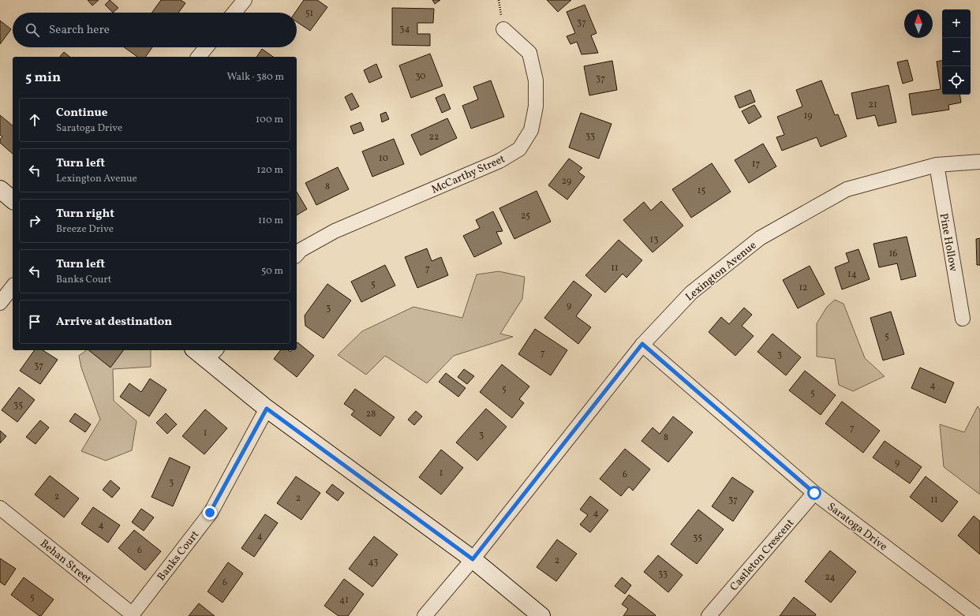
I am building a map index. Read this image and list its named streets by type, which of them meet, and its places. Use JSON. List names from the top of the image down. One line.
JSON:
{"streets":{"street":["McCarthy Street","Pine Hollow","Lexington Avenue","Saratoga Drive","Castleton Crescent","Banks Court","Behan Street"]},"crossings":[["Pine Hollow","Lexington Avenue"],["Lexington Avenue","Saratoga Drive"],["Saratoga Drive","Castleton Crescent"],["Banks Court","Behan Street"]],"house_numbers":["51","37","34","30","37","21","19","33","22","10","17","29","8","15","25","13","16","11","7","14","5","12","9","3","5","7","3","37","4","5","5","35","28","7","1","3","8","9","1","6","3","2","2","37","11","4","4","4","35","6","2","43","33","24","6","5","41"],"north":"top","page":{"map_buttons":["+","−"],"search":"Search here","heading":["5 min","Walk · 380 m"],"list":[["Continue","Saratoga Drive","100 m"],["Turn left","Lexington Avenue","120 m"],["Turn right","Breeze Drive","110 m"],["Turn left","Banks Court","50 m"],"Arrive at destination"]}}
